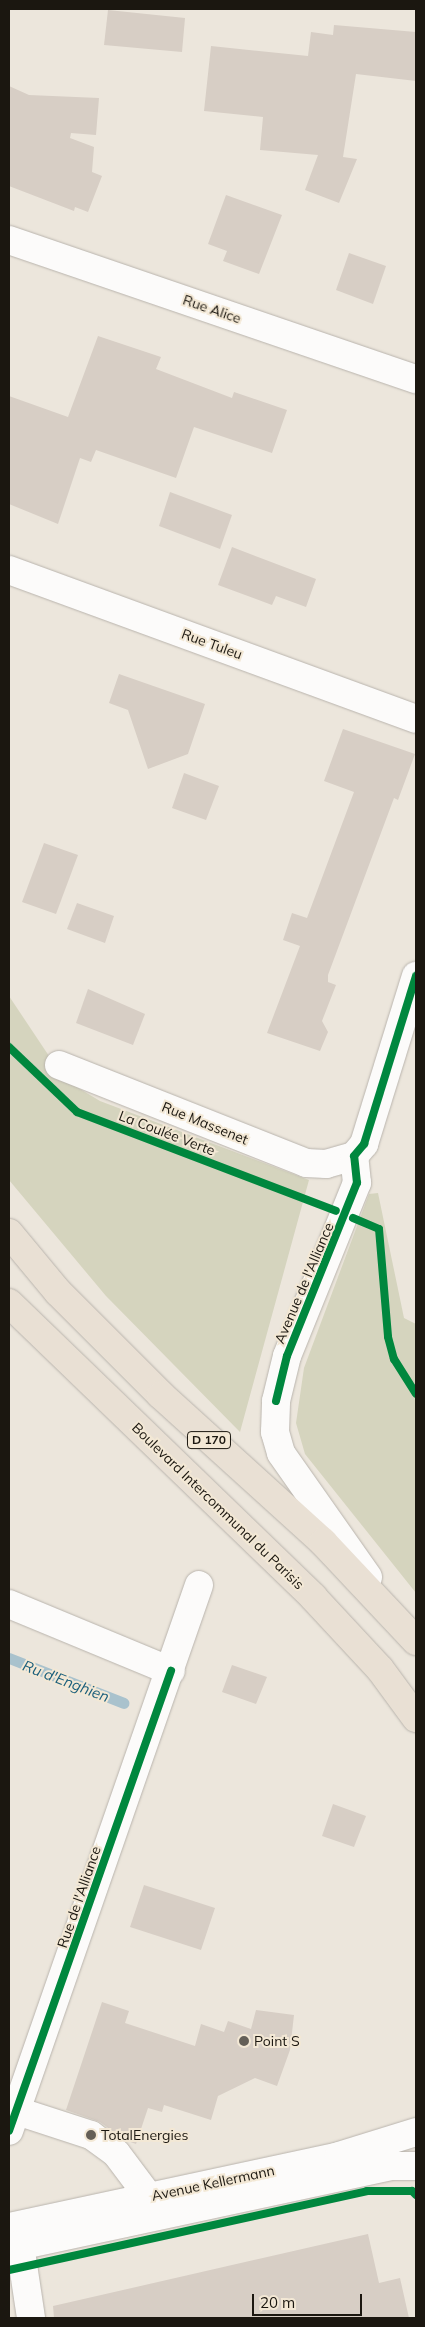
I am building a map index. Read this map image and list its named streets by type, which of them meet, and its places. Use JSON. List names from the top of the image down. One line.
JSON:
{"streets":{"highway":["D 170","Boulevard Intercommunal du Parisis"],"street":["Rue Alice","Rue Tuleu","Rue Massenet","Avenue de l'Alliance","Rue de l'Alliance","Avenue Kellermann"],"cycle path":["La Coulée Verte"]},"crossings":[["Rue Massenet","Avenue de l'Alliance"],["Avenue de l'Alliance","D 170"]],"water":["Ru d'Enghien"],"places":["Point S","TotalEnergies"],"scale_bar":"20 m"}
